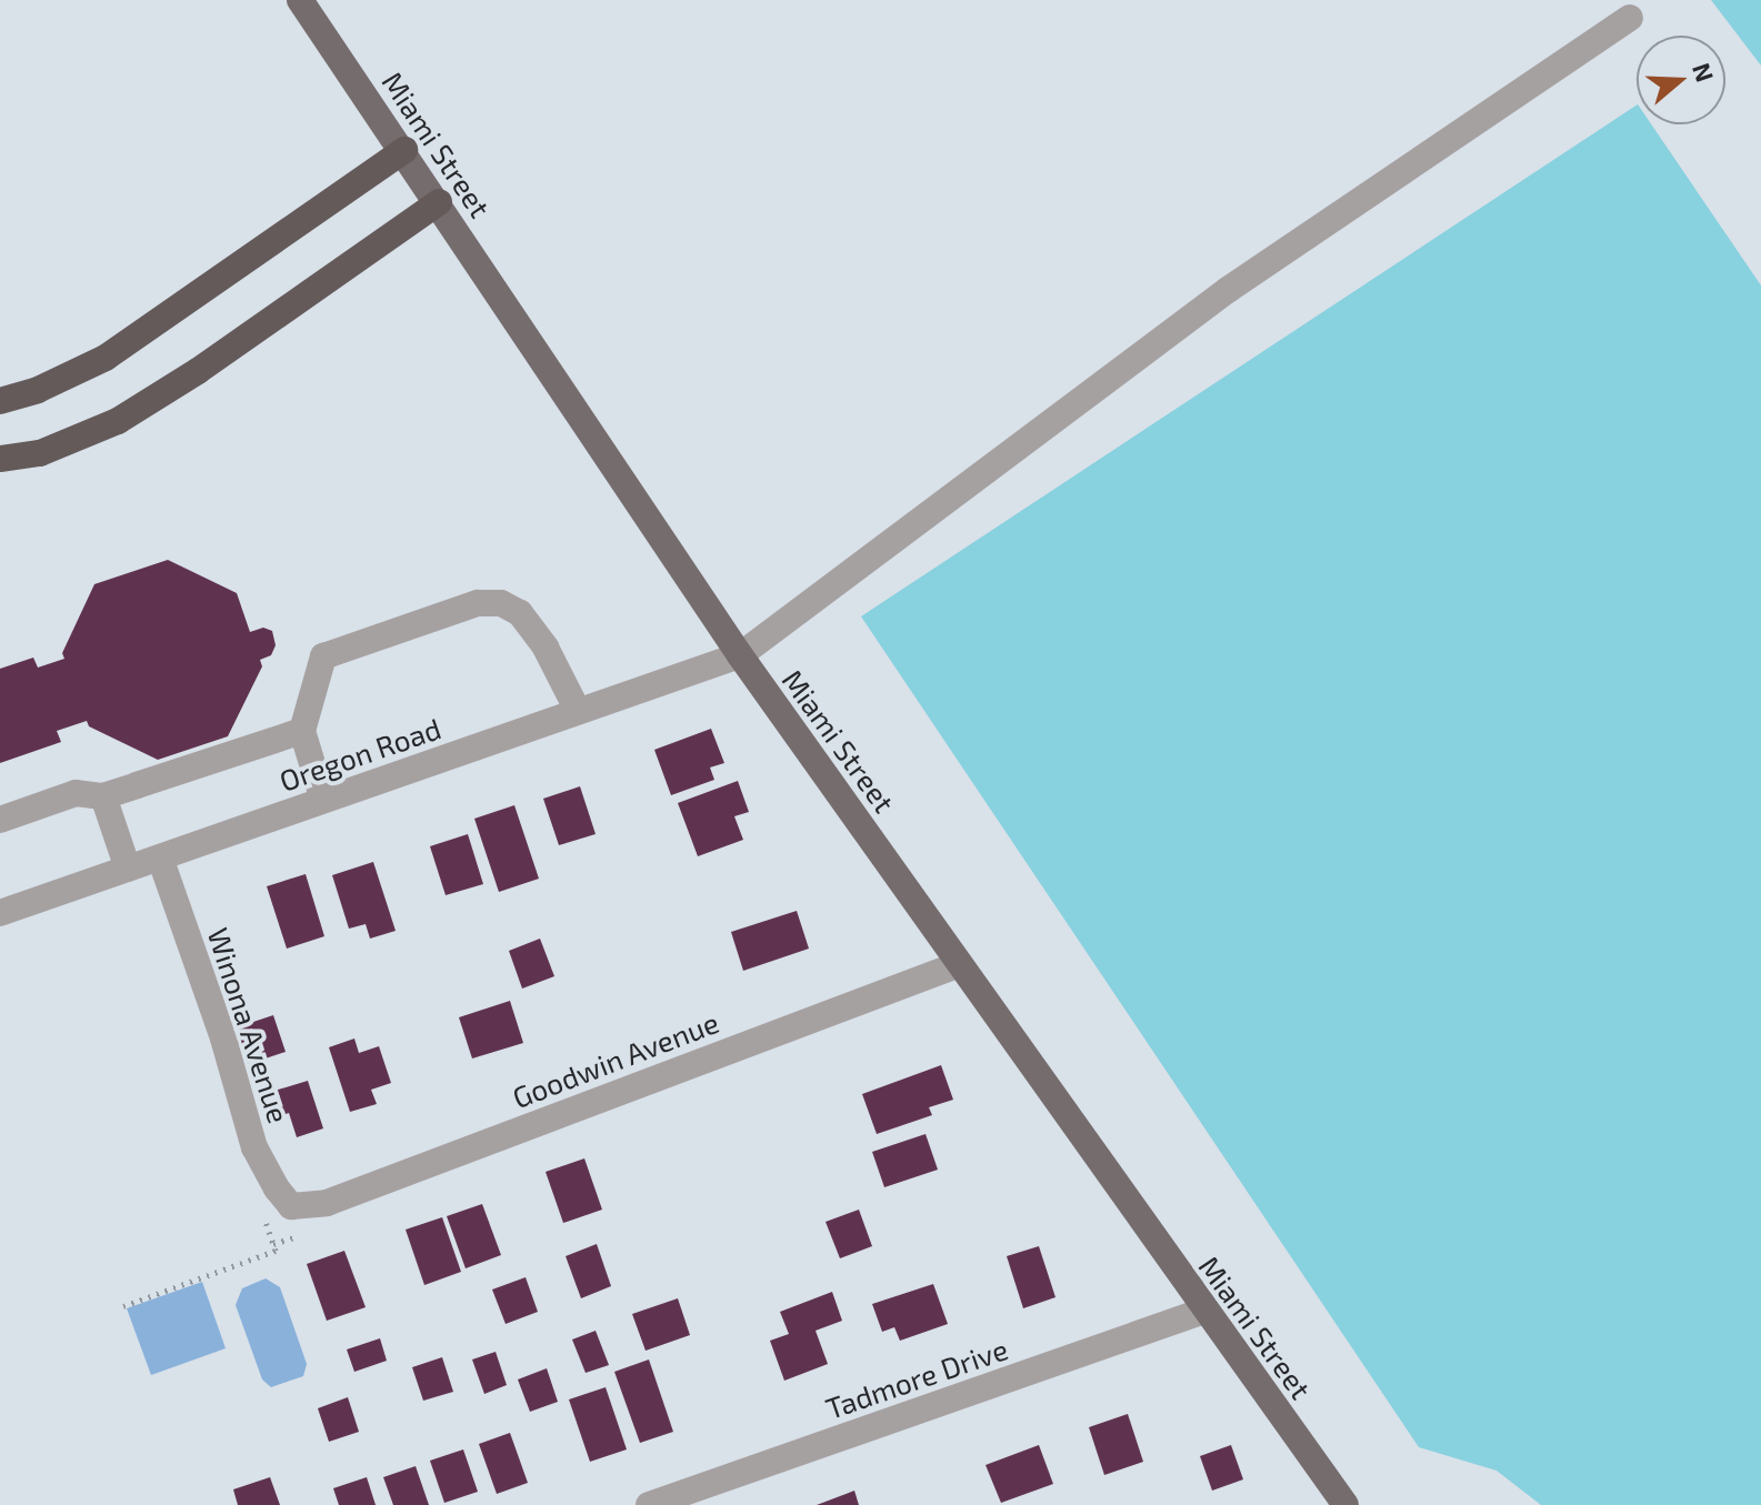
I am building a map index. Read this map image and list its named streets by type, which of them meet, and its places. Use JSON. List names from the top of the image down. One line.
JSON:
{"streets":{"main road":["Miami Street"],"street":["Oregon Road","Winona Avenue","Goodwin Avenue","Tadmore Drive"]},"crossings":[["Miami Street","Oregon Road"],["Miami Street","Goodwin Avenue"],["Miami Street","Tadmore Drive"],["Oregon Road","Winona Avenue"],["Winona Avenue","Goodwin Avenue"]],"north":"right"}
